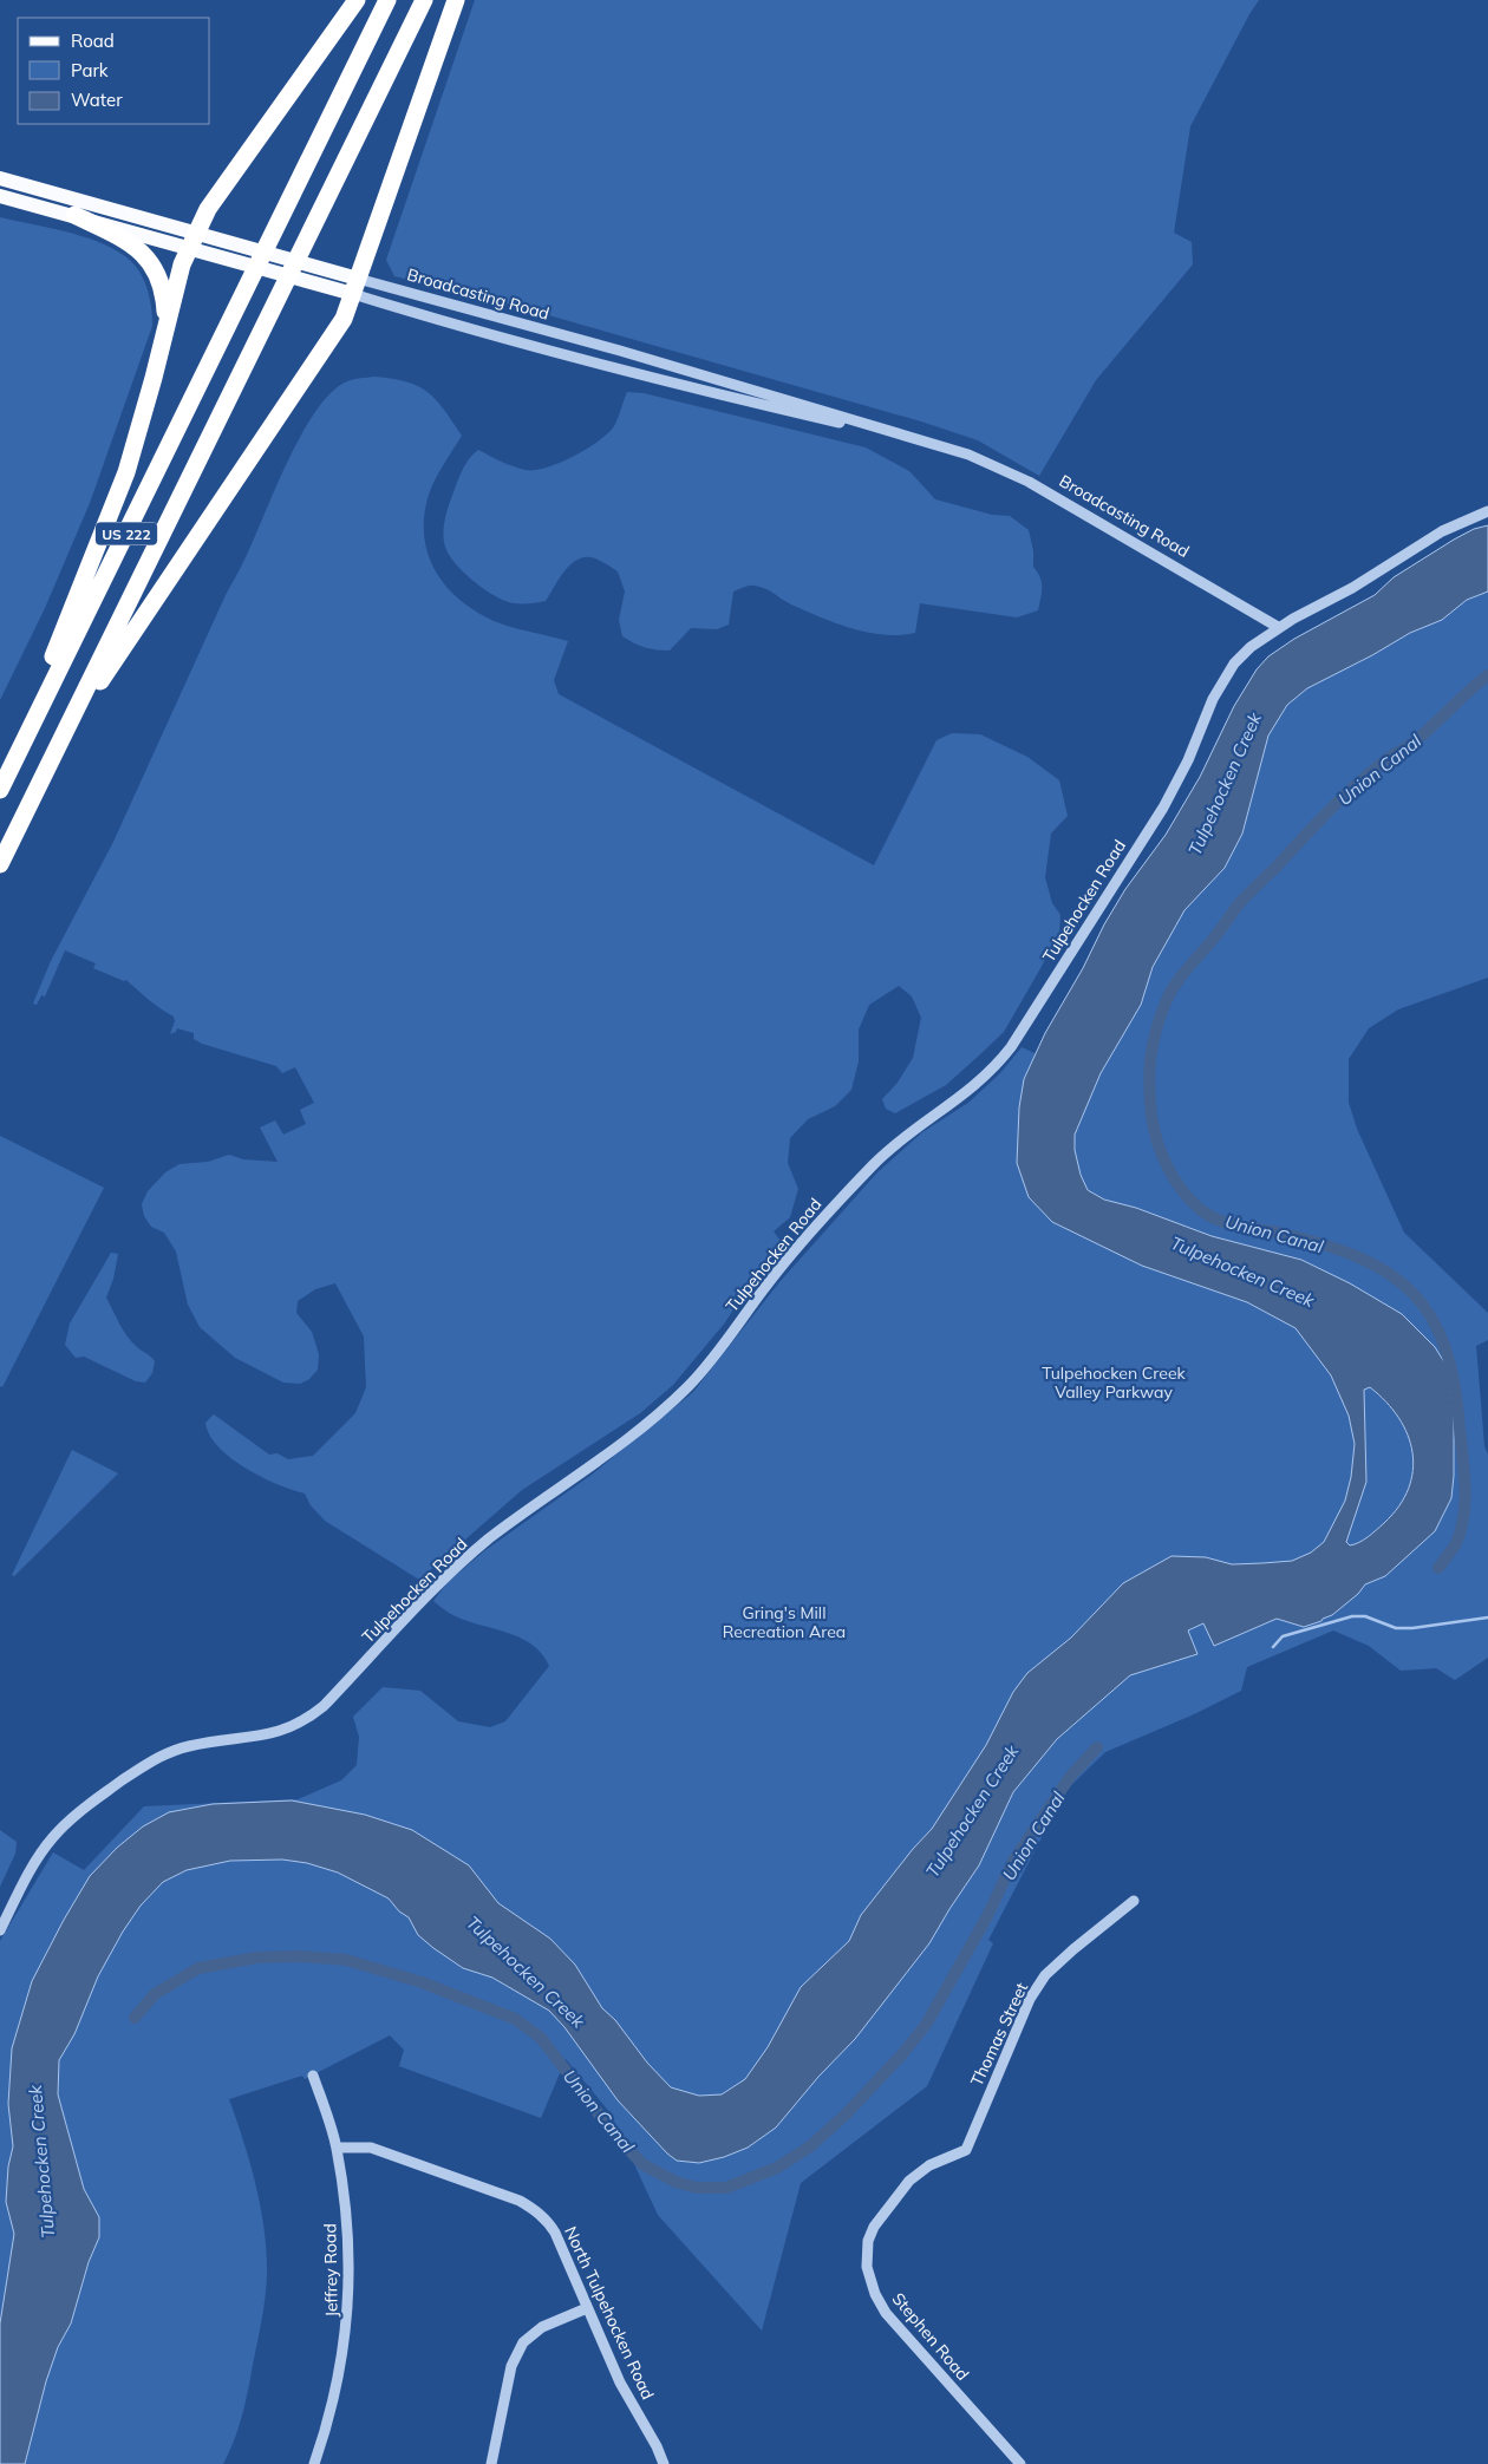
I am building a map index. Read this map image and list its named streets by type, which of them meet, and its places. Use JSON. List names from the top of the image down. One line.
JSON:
{"streets":{"highway":["US 222"],"main road":["Broadcasting Road"],"street":["Tulpehocken Road","Thomas Street","Jeffrey Road","North Tulpehocken Road","Stephen Road"]},"crossings":[["Broadcasting Road","Tulpehocken Road"],["Thomas Street","Stephen Road"],["Jeffrey Road","North Tulpehocken Road"]],"water":["Union Canal","Tulpehocken Creek"],"parks":["Tulpehocken Creek Valley Parkway","Gring's Mill Recreation Area"],"legend":["Road","Park","Water"]}
